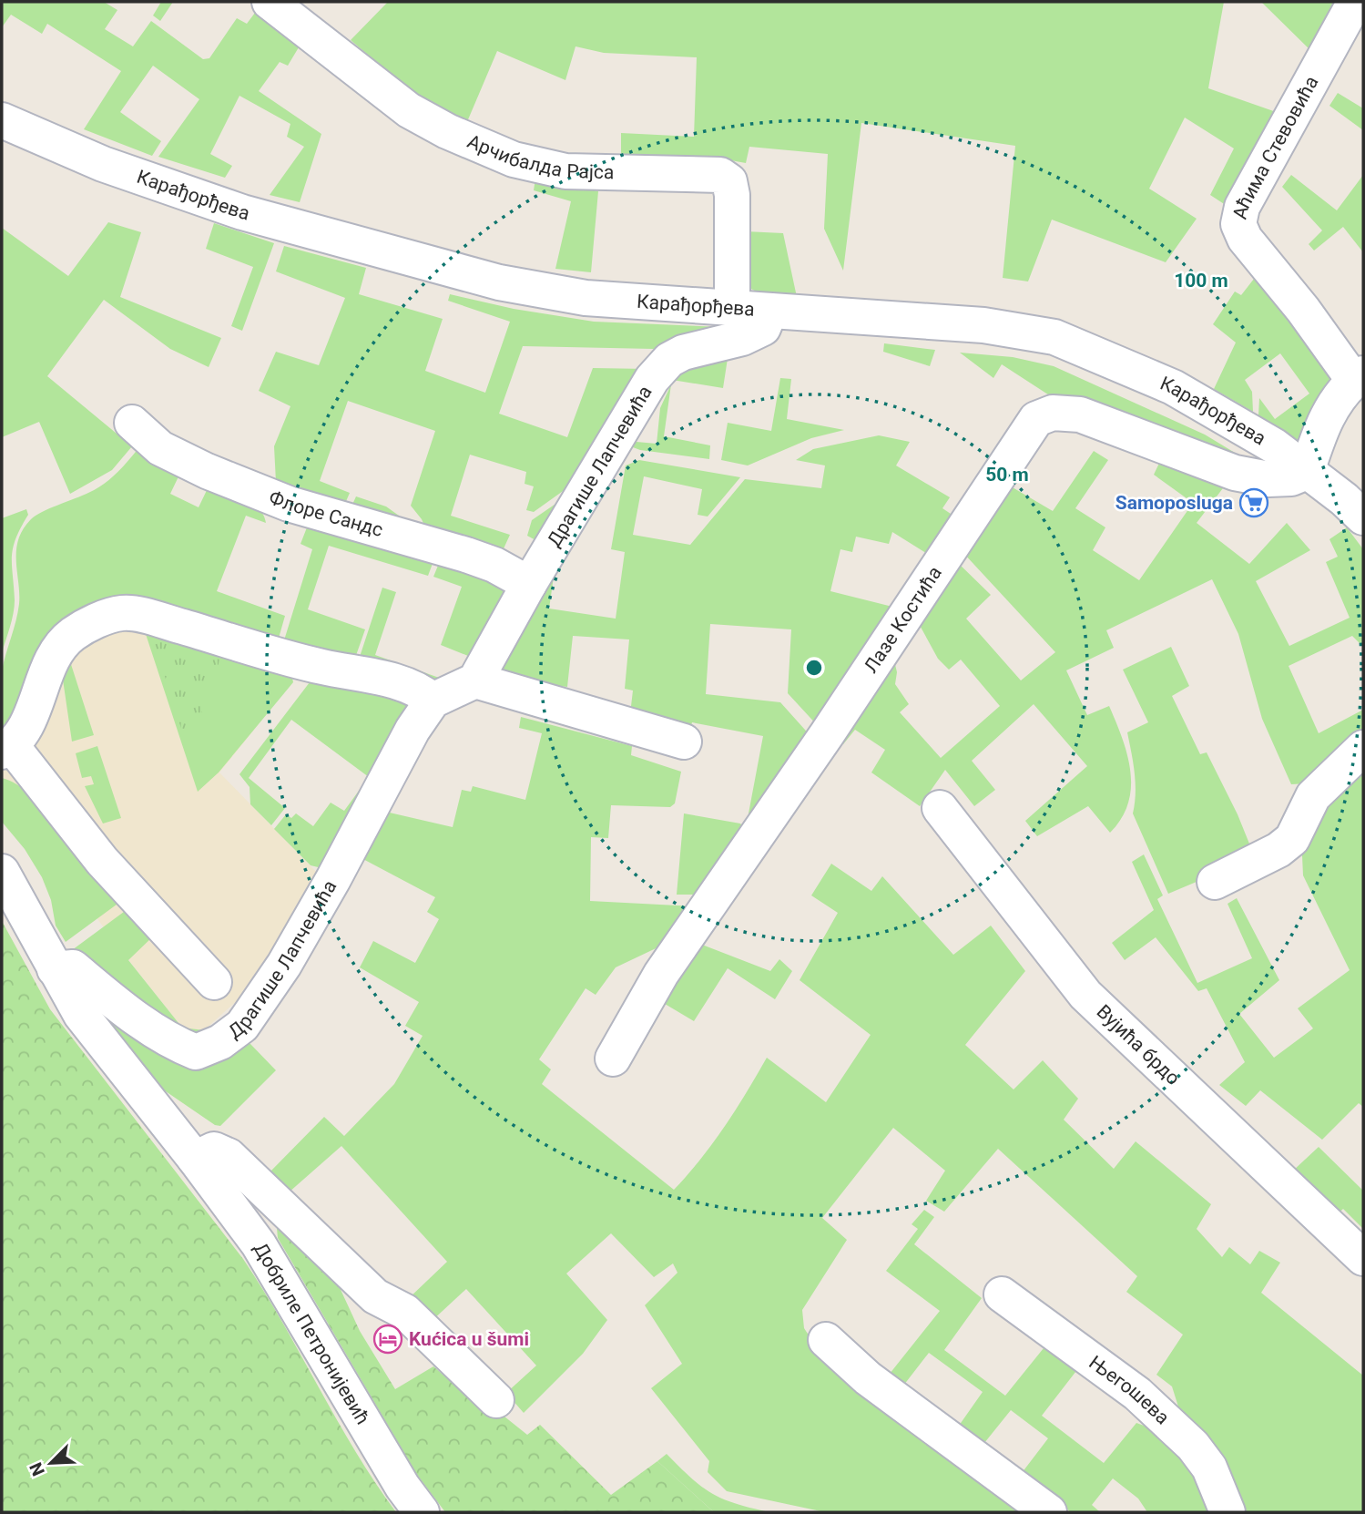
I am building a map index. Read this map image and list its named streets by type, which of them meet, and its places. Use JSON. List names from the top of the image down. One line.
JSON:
{"streets":{"street":["Аћима Стевовића","Арчибалда Рајса","Карађорђева","Драгише Лапчевића","Флоре Сандс","Лазе Костића","Вујића брдо","Добриле Петронијевић","Његошева"]},"crossings":[["Арчибалда Рајса","Карађорђева"],["Карађорђева","Драгише Лапчевића"],["Карађорђева","Лазе Костића"],["Драгише Лапчевића","Флоре Сандс"],["Драгише Лапчевића","Добриле Петронијевић"]],"places":{"supermarket":["Samoposluga"],"hotel":["Kućica u šumi"]},"north":"bottom left","rings":["100 m","50 m"]}
